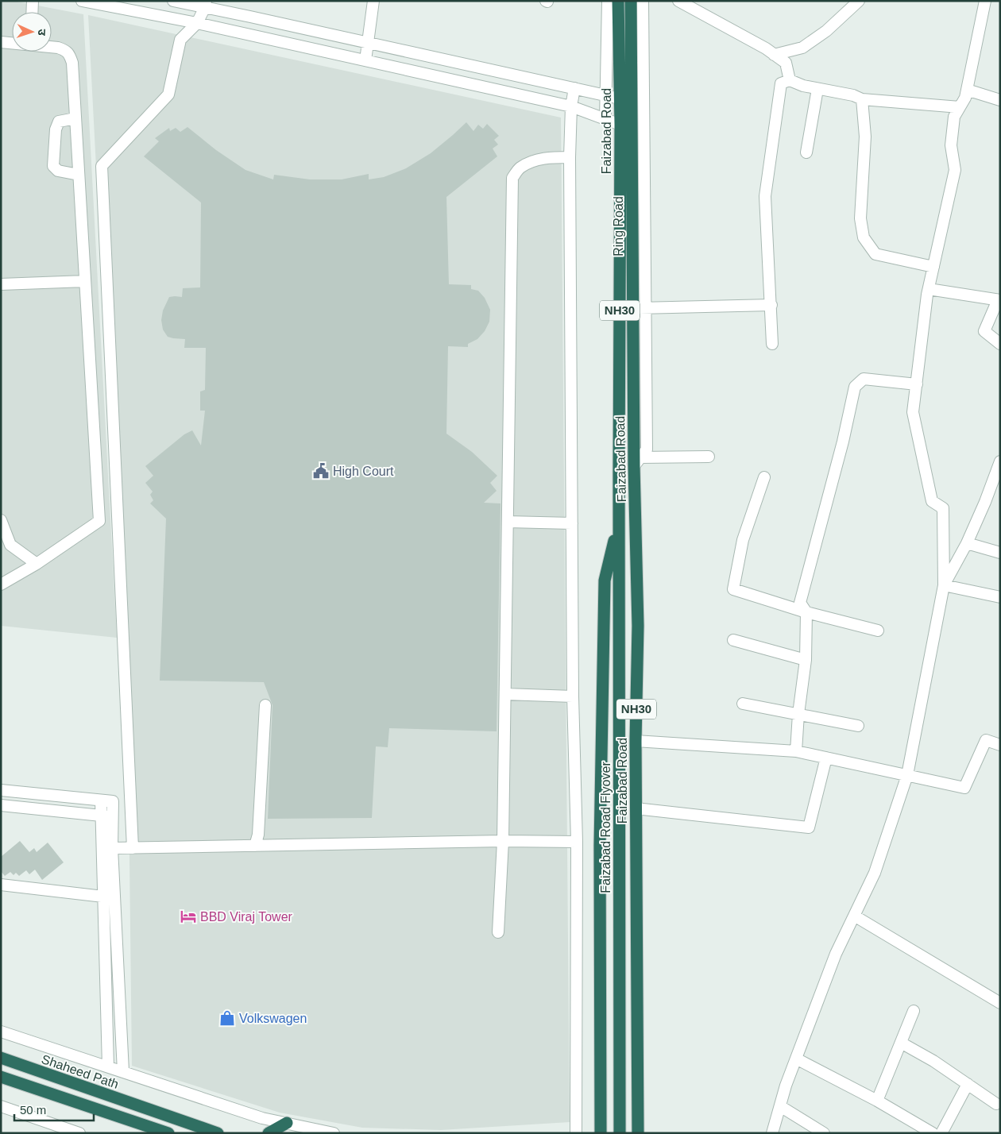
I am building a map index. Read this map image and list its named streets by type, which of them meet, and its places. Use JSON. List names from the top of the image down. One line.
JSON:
{"streets":{"highway":["Faizabad Road","Ring Road","NH30","Faizabad Road Flyover","Shaheed Path"]},"crossings":[["Faizabad Road","Ring Road"],["Faizabad Road","NH30"],["Faizabad Road","Faizabad Road Flyover"],["NH30","Faizabad Road Flyover"]],"places":{"public building":["High Court"],"hotel":["BBD Viraj Tower"],"shop":["Volkswagen"]},"scale_bar":"50 m","north":"right"}
